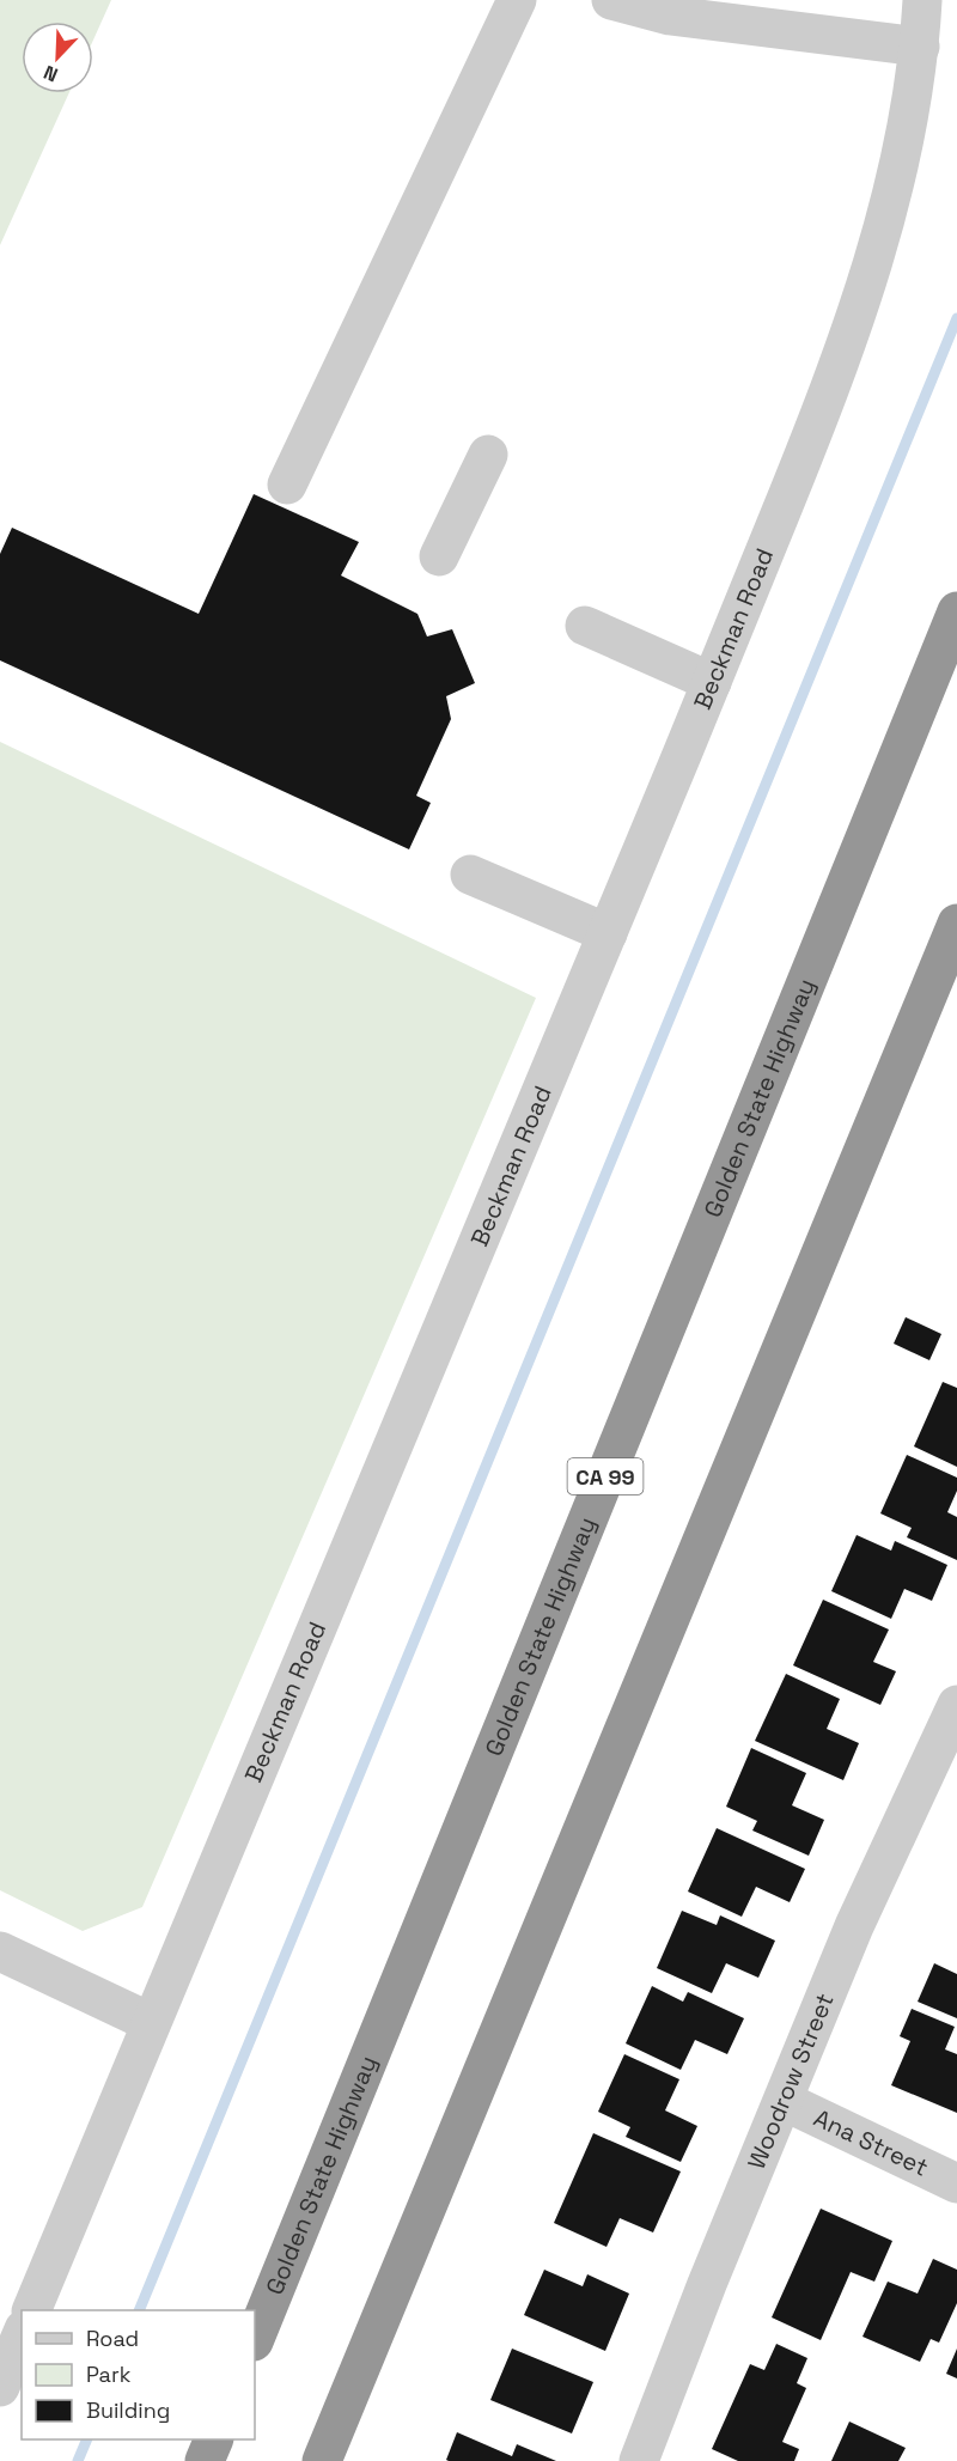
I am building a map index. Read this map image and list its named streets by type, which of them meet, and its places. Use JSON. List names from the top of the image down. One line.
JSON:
{"streets":{"highway":["Golden State Highway","CA 99"],"street":["Beckman Road","Woodrow Street","Ana Street"]},"crossings":[["Woodrow Street","Ana Street"]],"legend":["Road","Park","Building"],"north":"bottom left"}
